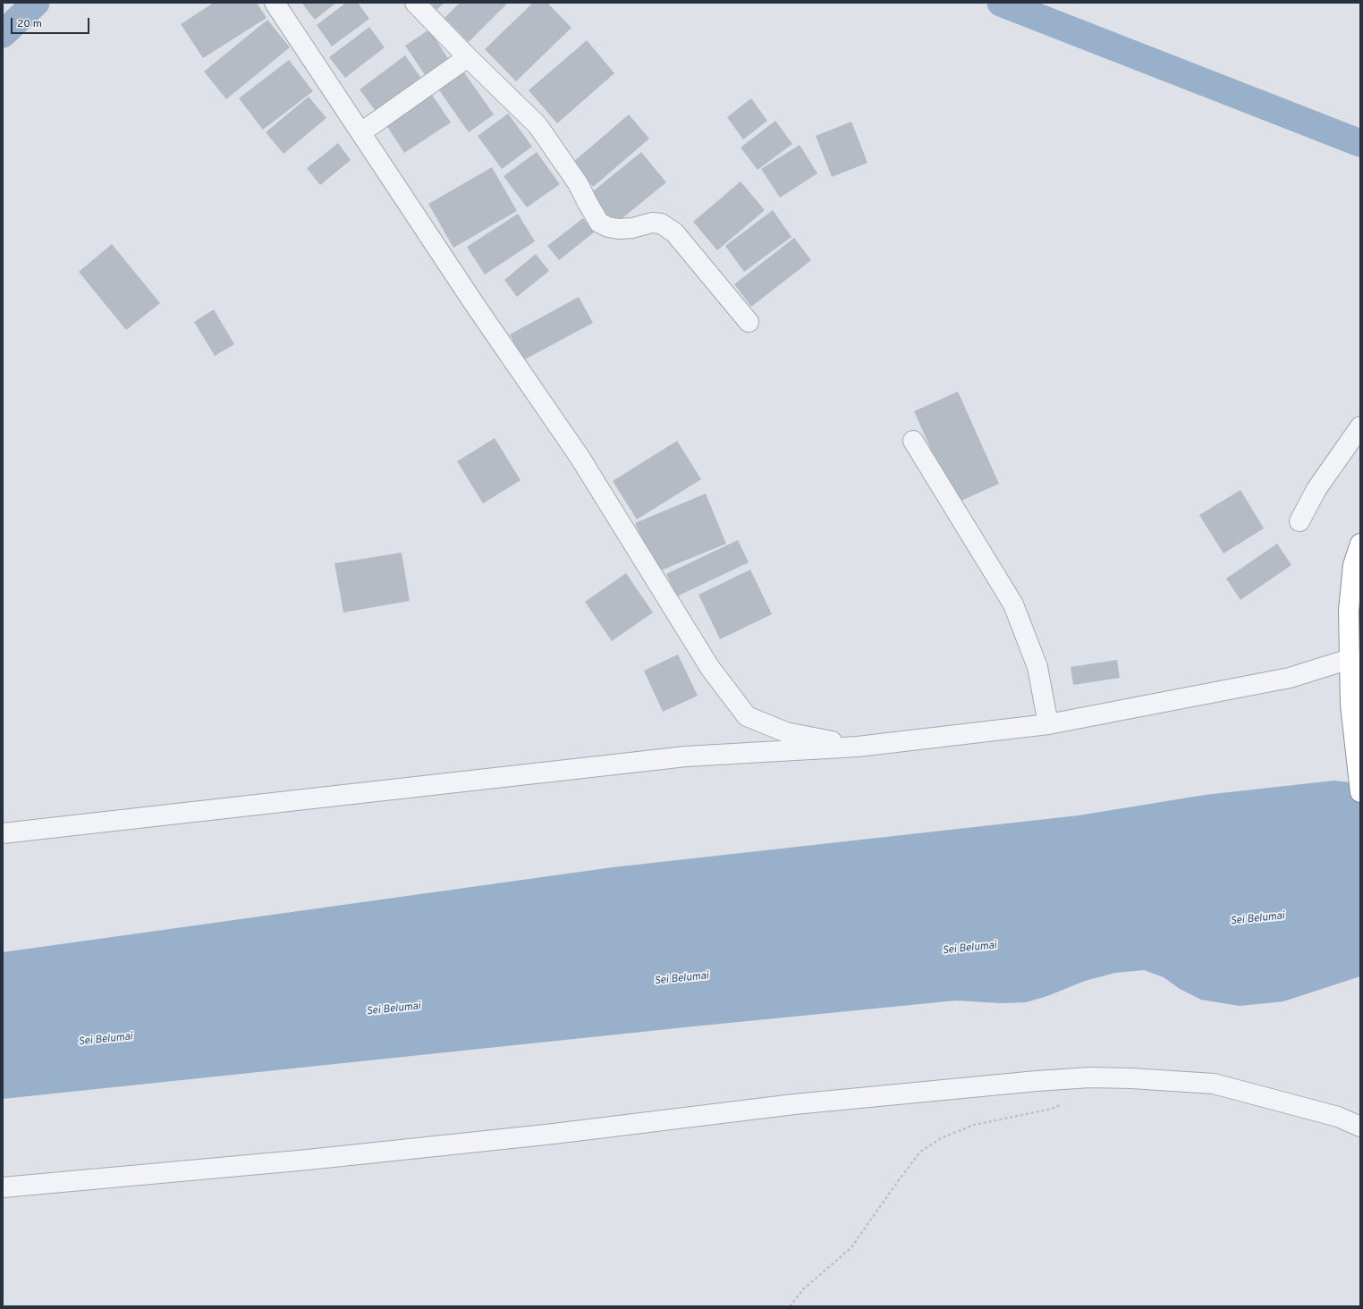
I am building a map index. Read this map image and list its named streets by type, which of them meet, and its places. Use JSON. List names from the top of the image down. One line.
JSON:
{"water":["Sei Belumai"],"scale_bar":"20 m"}
